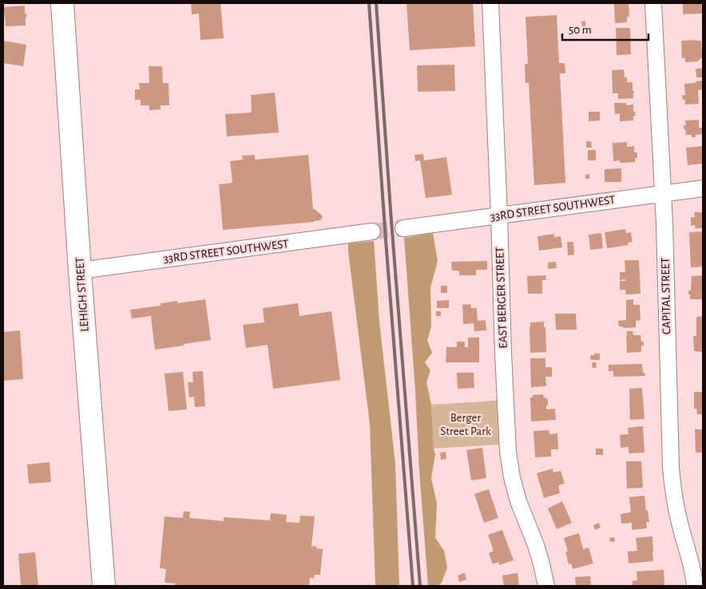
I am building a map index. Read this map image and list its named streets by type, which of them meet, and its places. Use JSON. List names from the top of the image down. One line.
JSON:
{"streets":{"highway":["LEHIGH STREET"],"street":["33RD STREET SOUTHWEST","CAPITAL STREET","EAST BERGER STREET"]},"crossings":[["33RD STREET SOUTHWEST","LEHIGH STREET"],["33RD STREET SOUTHWEST","CAPITAL STREET"],["33RD STREET SOUTHWEST","EAST BERGER STREET"]],"parks":["Berger Street Park"],"scale_bar":"50 m"}
